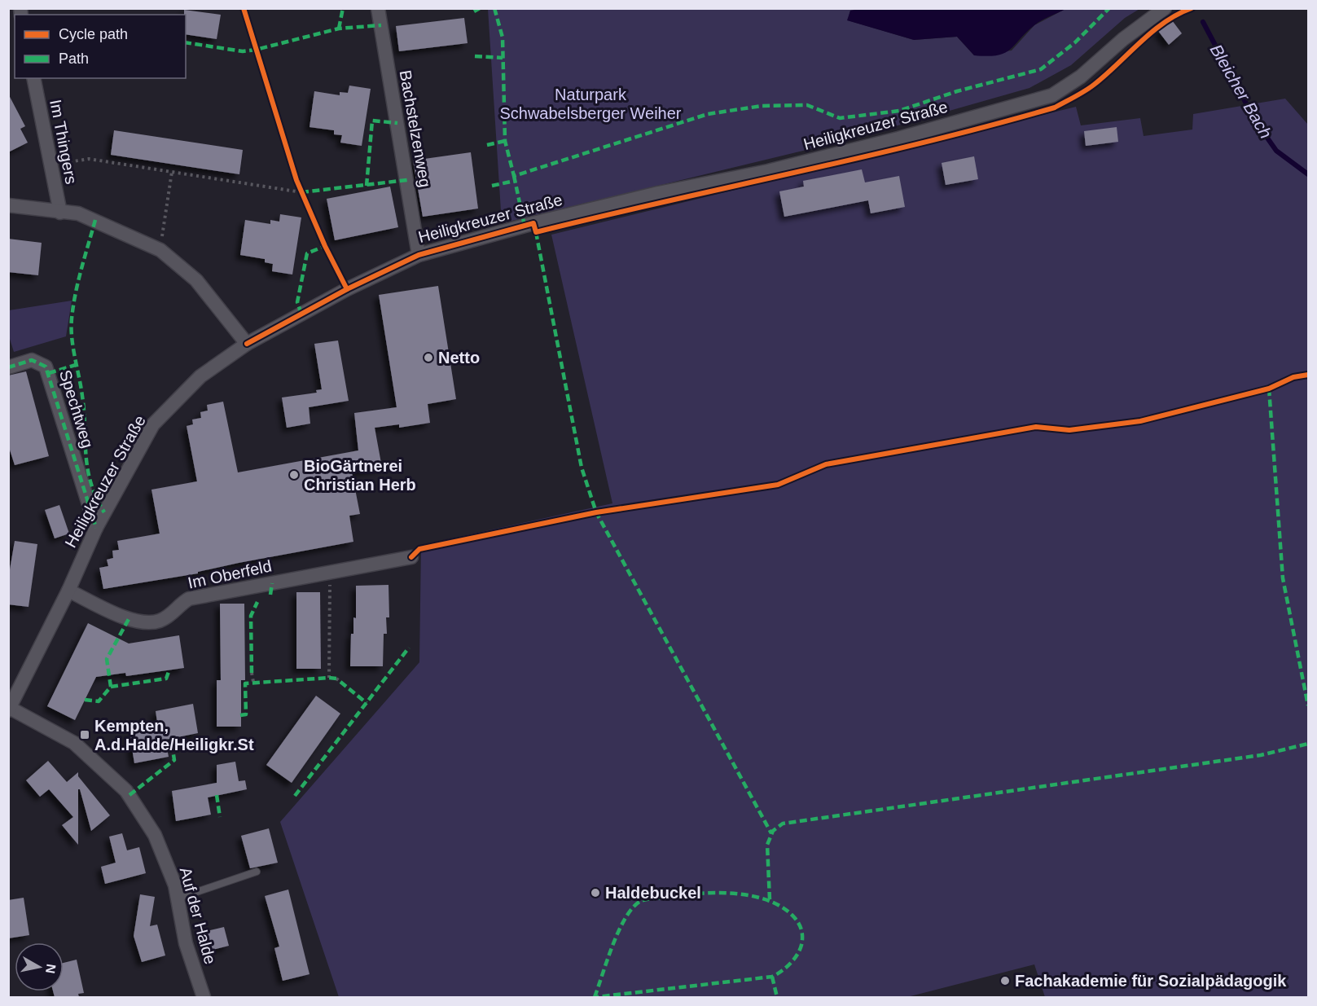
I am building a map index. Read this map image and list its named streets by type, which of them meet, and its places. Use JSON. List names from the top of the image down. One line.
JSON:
{"streets":{"street":["Heiligkreuzer Straße","Bachstelzenweg","Im Thingers","Spechtweg","Im Oberfeld","Auf der Halde"]},"crossings":[["Heiligkreuzer Straße","Bachstelzenweg"],["Heiligkreuzer Straße","Spechtweg"],["Heiligkreuzer Straße","Im Oberfeld"],["Heiligkreuzer Straße","Auf der Halde"]],"water":["Bleicher Bach"],"parks":["Naturpark Schwabelsberger Weiher"],"places":{"other":["Netto","BioGärtnerei Christian Herb","Haldebuckel","Fachakademie für Sozialpädagogik"],"transit":["Kempten, A.d.Halde/Heiligkr.St"]},"legend":["Cycle path","Path"],"north":"right"}
